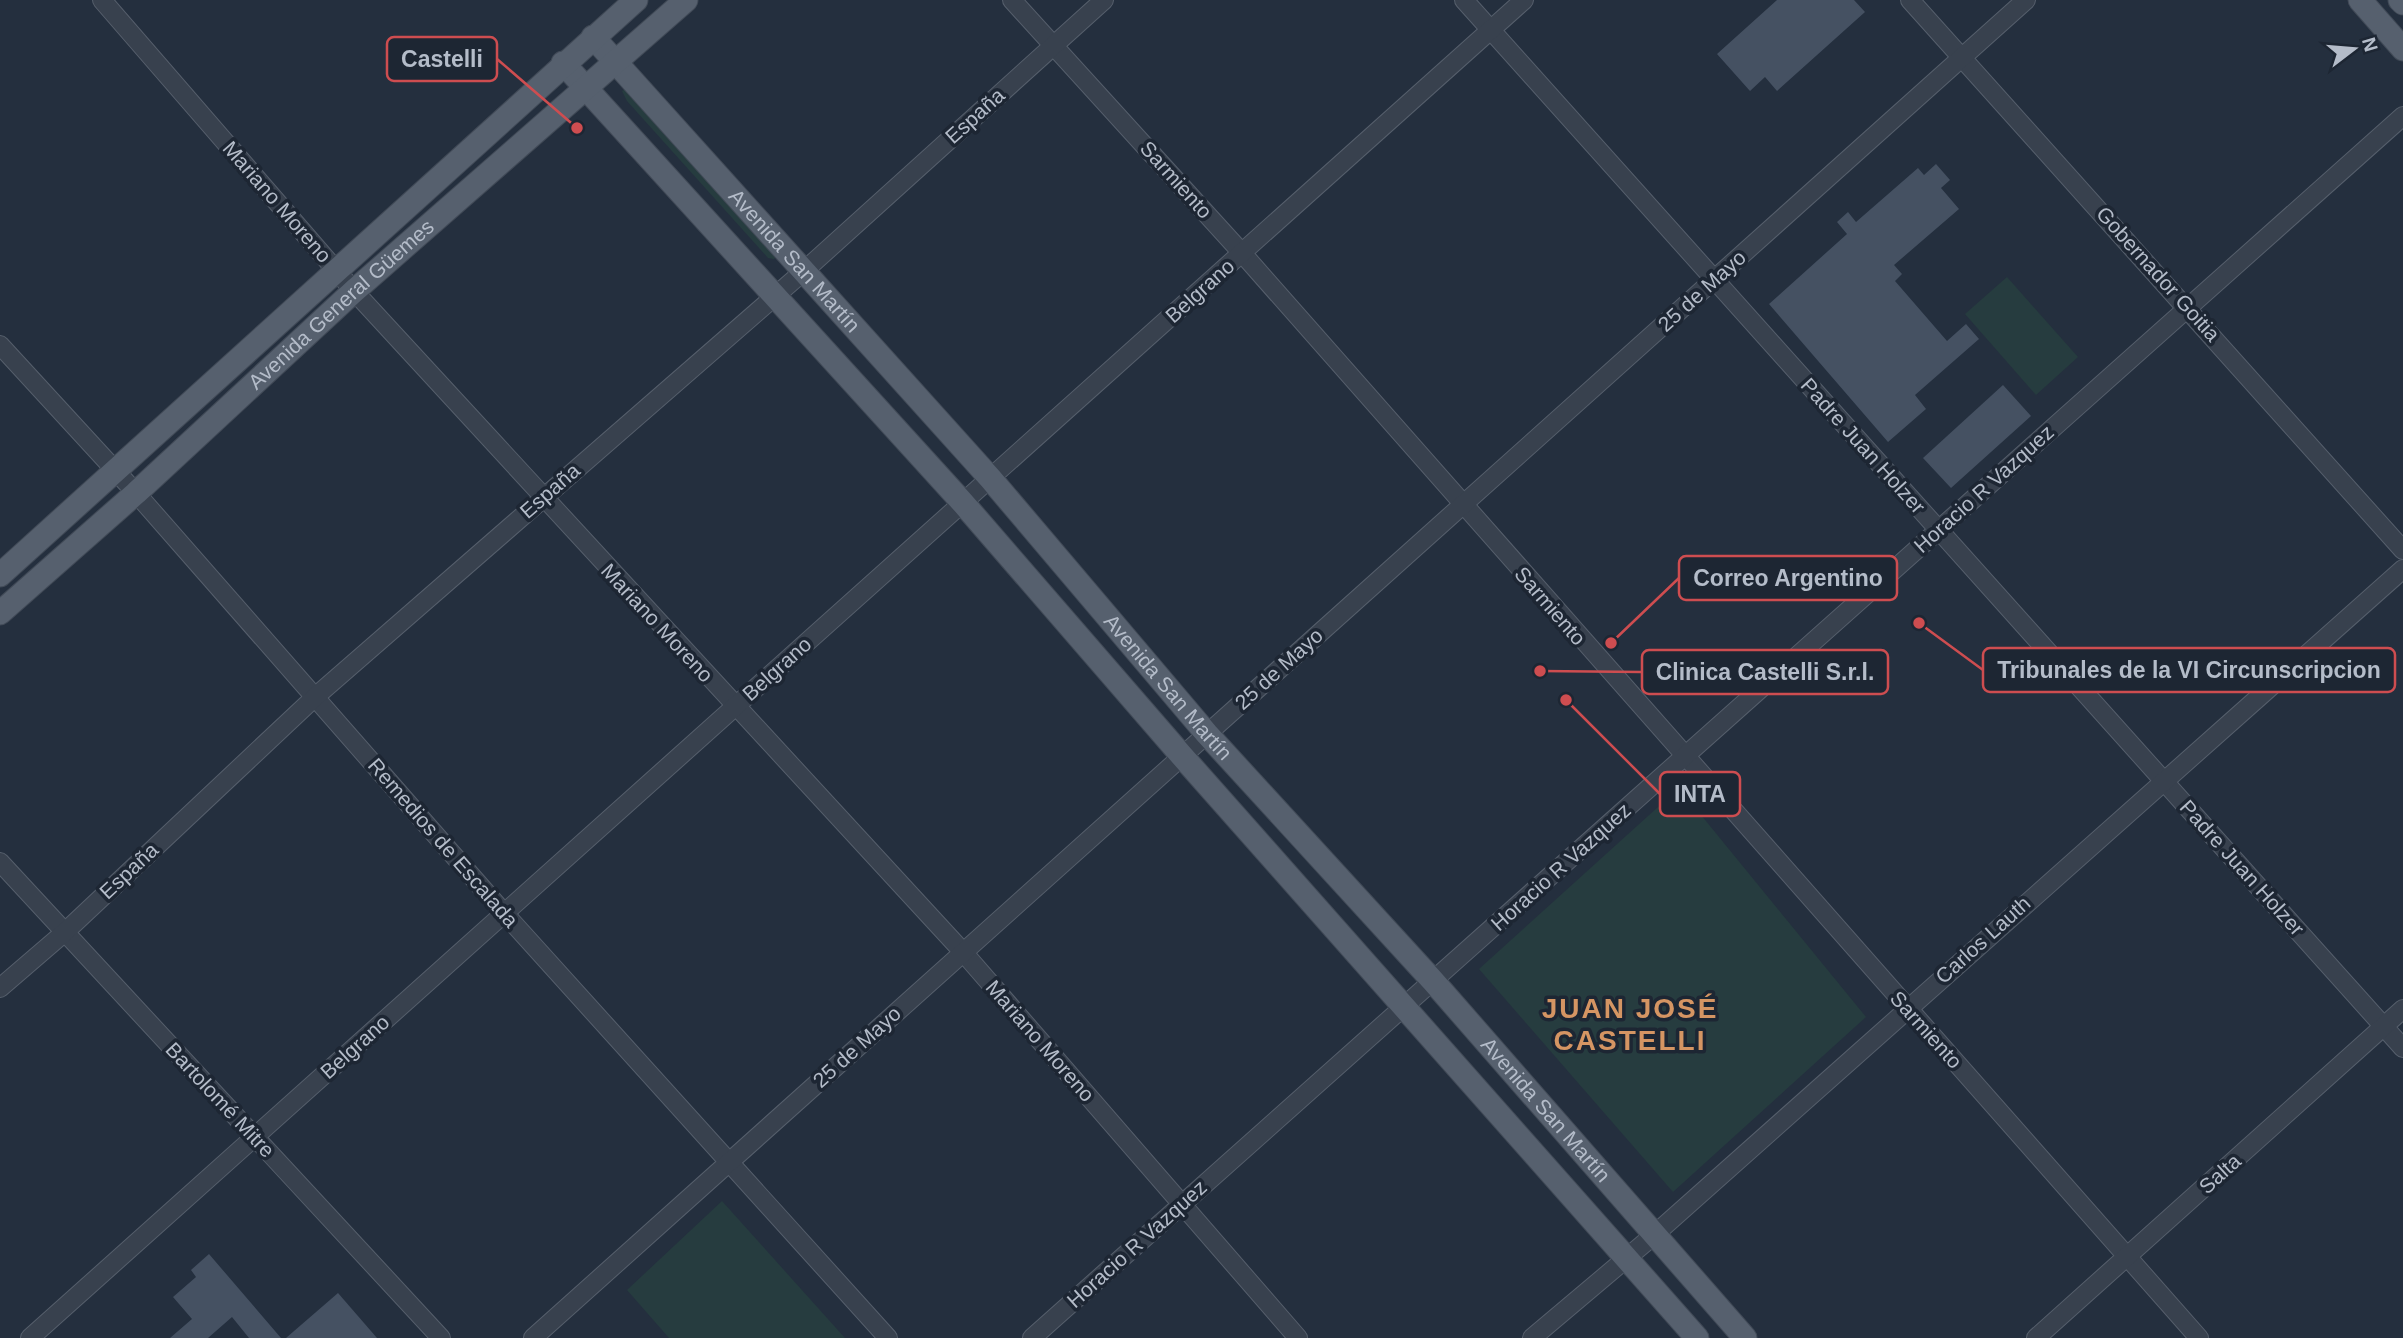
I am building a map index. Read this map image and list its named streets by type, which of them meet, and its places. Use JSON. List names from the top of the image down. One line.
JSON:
{"streets":{"main road":["Avenida San Martín","Avenida General Güemes"],"street":["España","Sarmiento","Mariano Moreno","Gobernador Goitia","Belgrano","25 de Mayo","Padre Juan Holzer","Horacio R Vazquez","Remedios de Escalada","Carlos Lauth","Bartolomé Mitre","Salta"]},"crossings":[["España","Sarmiento"],["España","Mariano Moreno"],["España","Avenida San Martín"],["España","Remedios de Escalada"],["España","Bartolomé Mitre"],["Sarmiento","Belgrano"],["Sarmiento","25 de Mayo"],["Sarmiento","Horacio R Vazquez"],["Sarmiento","Carlos Lauth"],["Sarmiento","Salta"],["Mariano Moreno","Belgrano"],["Mariano Moreno","25 de Mayo"],["Mariano Moreno","Avenida General Güemes"],["Mariano Moreno","Horacio R Vazquez"],["Avenida San Martín","Belgrano"],["Avenida San Martín","25 de Mayo"],["Avenida San Martín","Avenida General Güemes"],["Avenida San Martín","Horacio R Vazquez"],["Avenida San Martín","Carlos Lauth"],["Gobernador Goitia","25 de Mayo"],["Gobernador Goitia","Horacio R Vazquez"],["Belgrano","Padre Juan Holzer"],["Belgrano","Remedios de Escalada"],["Belgrano","Bartolomé Mitre"],["25 de Mayo","Padre Juan Holzer"],["25 de Mayo","Remedios de Escalada"],["Avenida General Güemes","Remedios de Escalada"],["Padre Juan Holzer","Horacio R Vazquez"],["Padre Juan Holzer","Carlos Lauth"],["Padre Juan Holzer","Salta"]],"districts":["JUAN JOSÉ CASTELLI"],"places":["Castelli","Tribunales de la VI Circunscripcion","Correo Argentino","Clinica Castelli S.r.l.","INTA"],"north":"right"}
